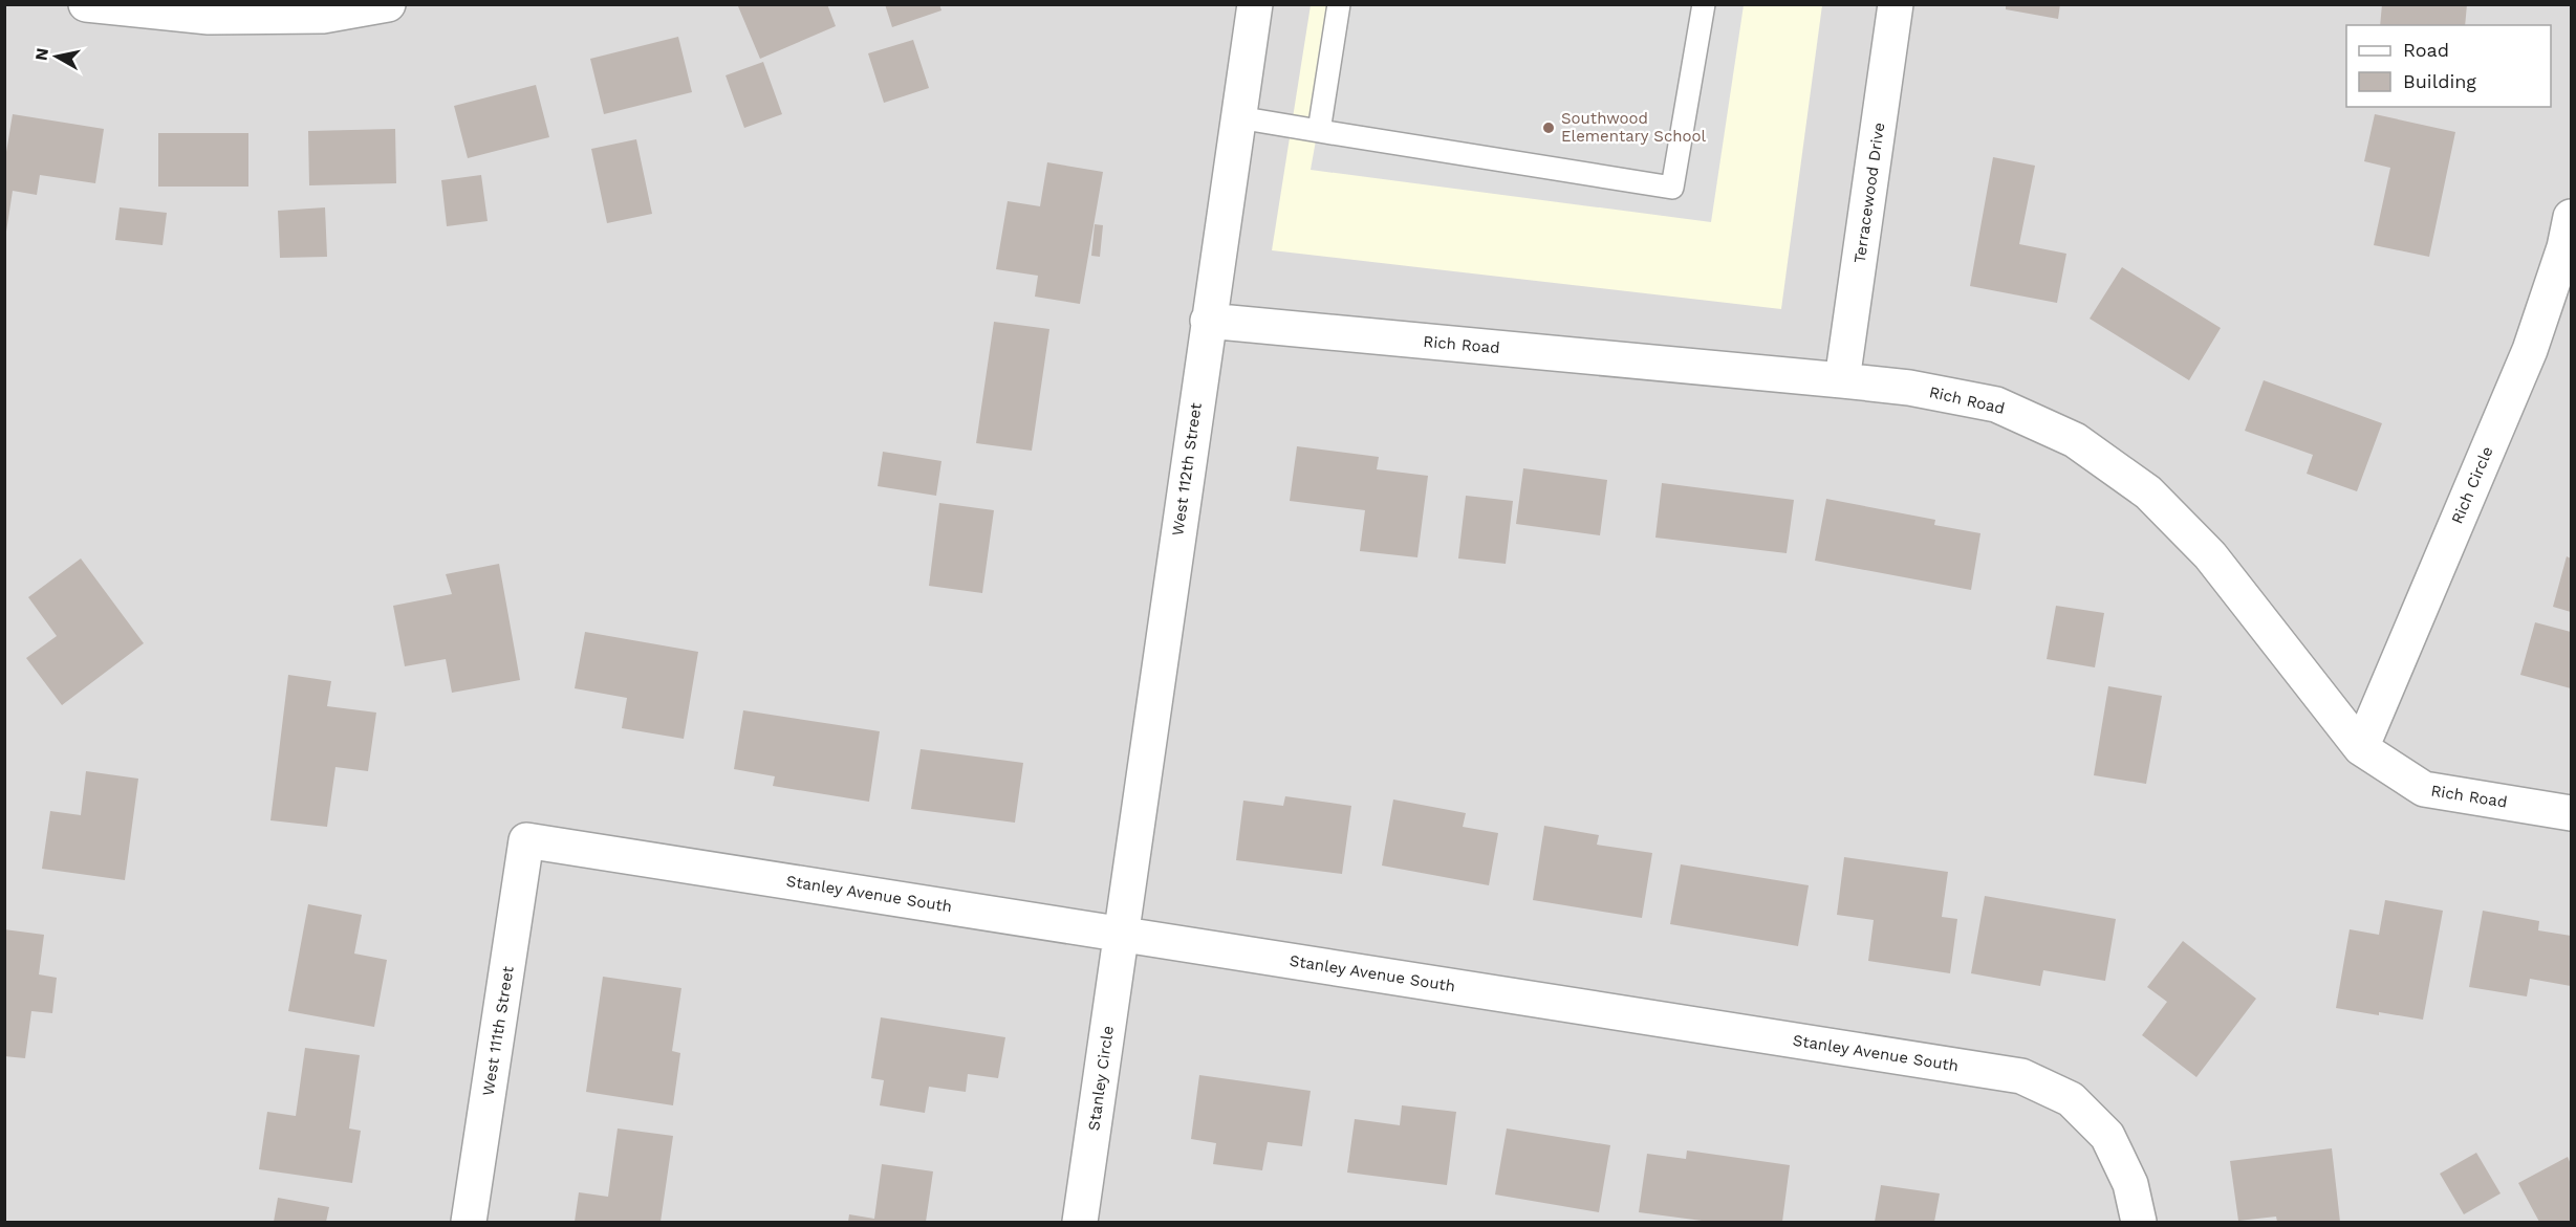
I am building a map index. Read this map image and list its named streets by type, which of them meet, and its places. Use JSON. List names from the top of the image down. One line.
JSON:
{"streets":{"street":["Terracewood Drive","Rich Road","West 112th Street","Rich Circle","Stanley Avenue South","West 111th Street","Stanley Circle"]},"crossings":[["Terracewood Drive","Rich Road"],["Rich Road","West 112th Street"],["Rich Road","Rich Circle"],["West 112th Street","Stanley Avenue South"],["West 112th Street","Stanley Circle"],["Stanley Avenue South","West 111th Street"],["Stanley Avenue South","Stanley Circle"]],"places":["Southwood Elementary School"],"legend":["Road","Building"],"north":"left"}
